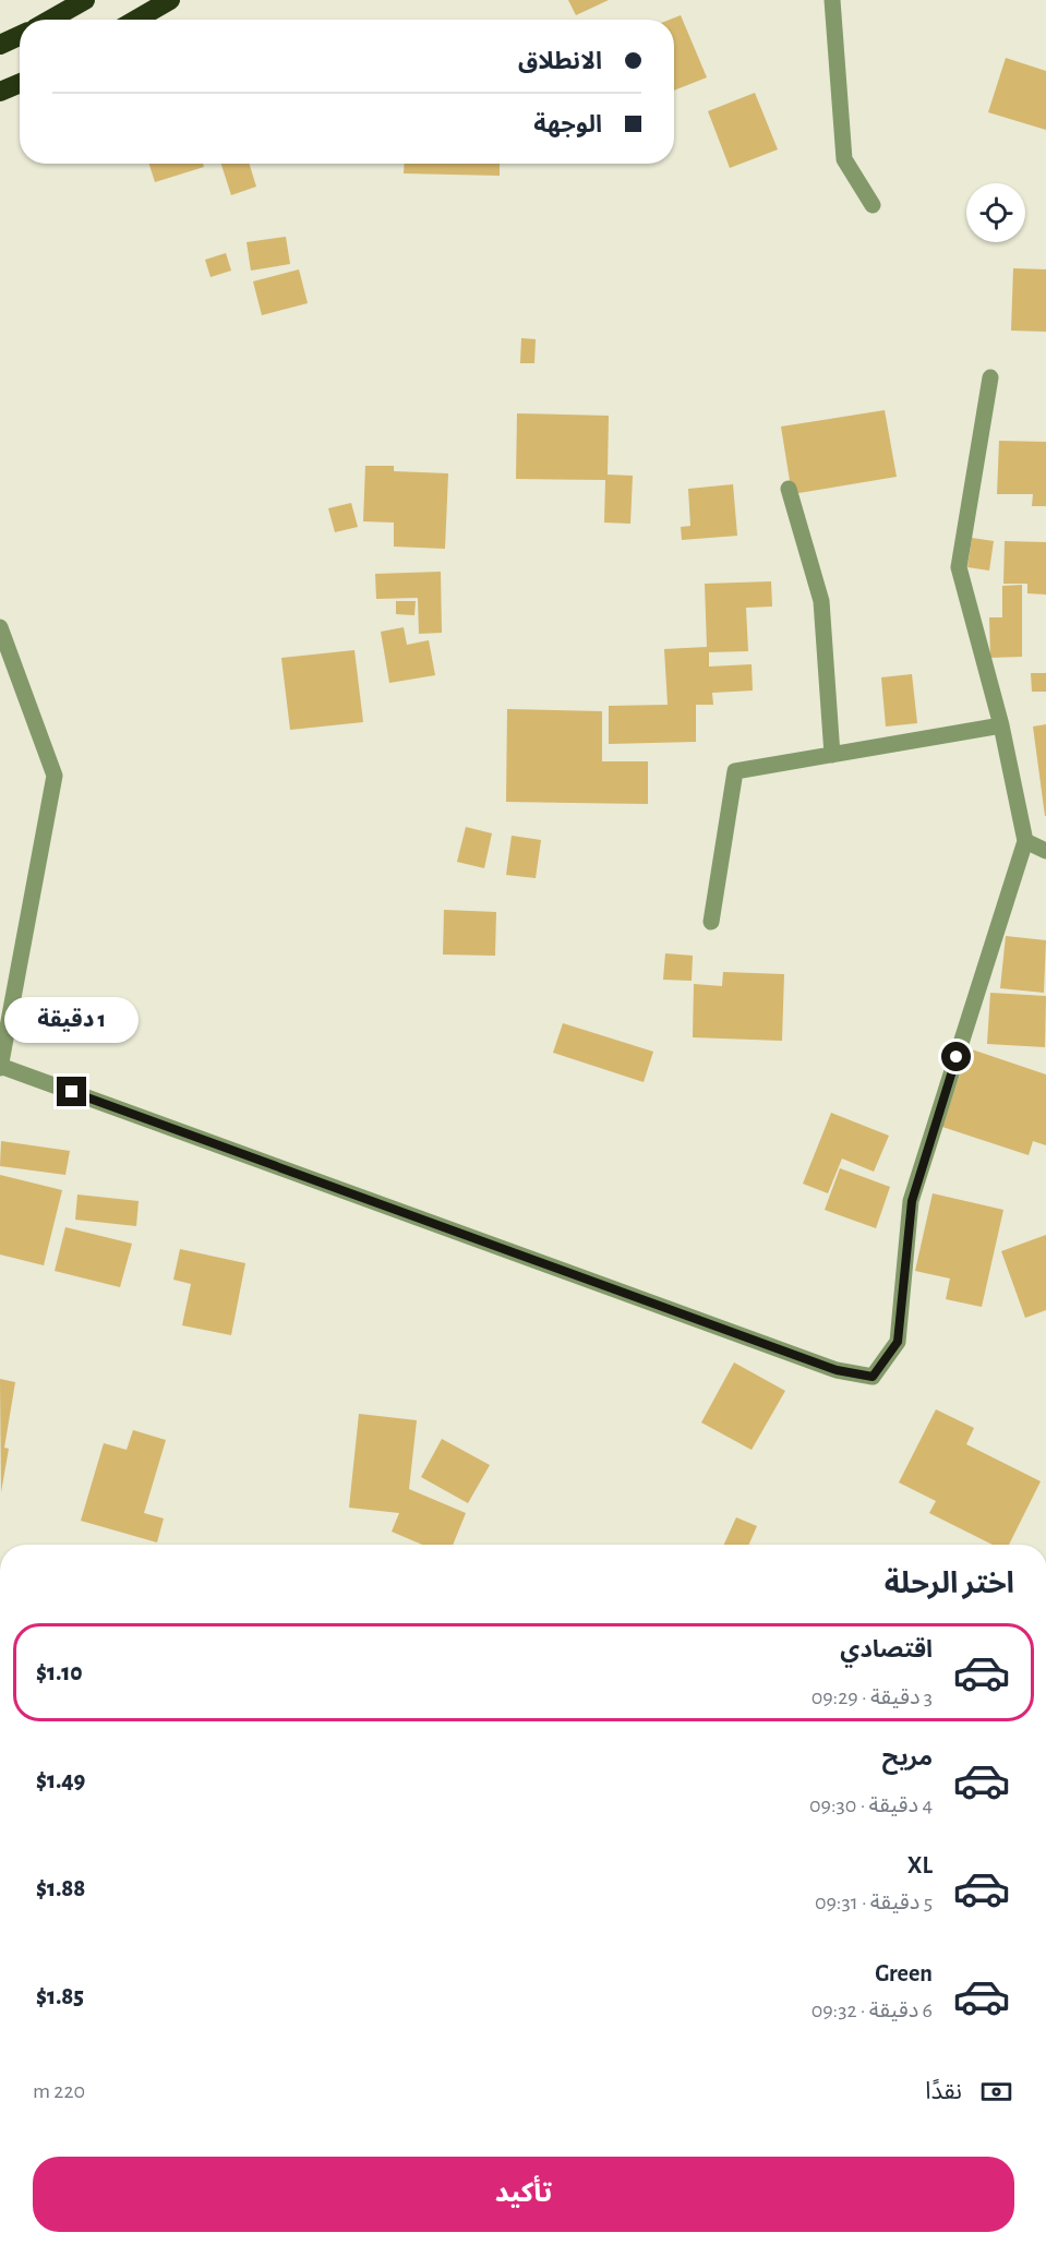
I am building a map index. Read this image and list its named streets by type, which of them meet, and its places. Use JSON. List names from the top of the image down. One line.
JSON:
{"page":{"banner":["الانطلاق","الوجهة"],"bubble":"1 دقيقة","heading":"اختر الرحلة","list":[{"name":"اقتصادي","note":"3 دقيقة · 09:29","value":"$1.10"},{"name":"مريح","note":"4 دقيقة · 09:30","value":"$1.49"},{"name":"XL","note":"5 دقيقة · 09:31","value":"$1.88"},{"name":"Green","note":"6 دقيقة · 09:32","value":"$1.85"}],"pay":["نقدًا","220 m"],"buttons":"تأكيد"}}
